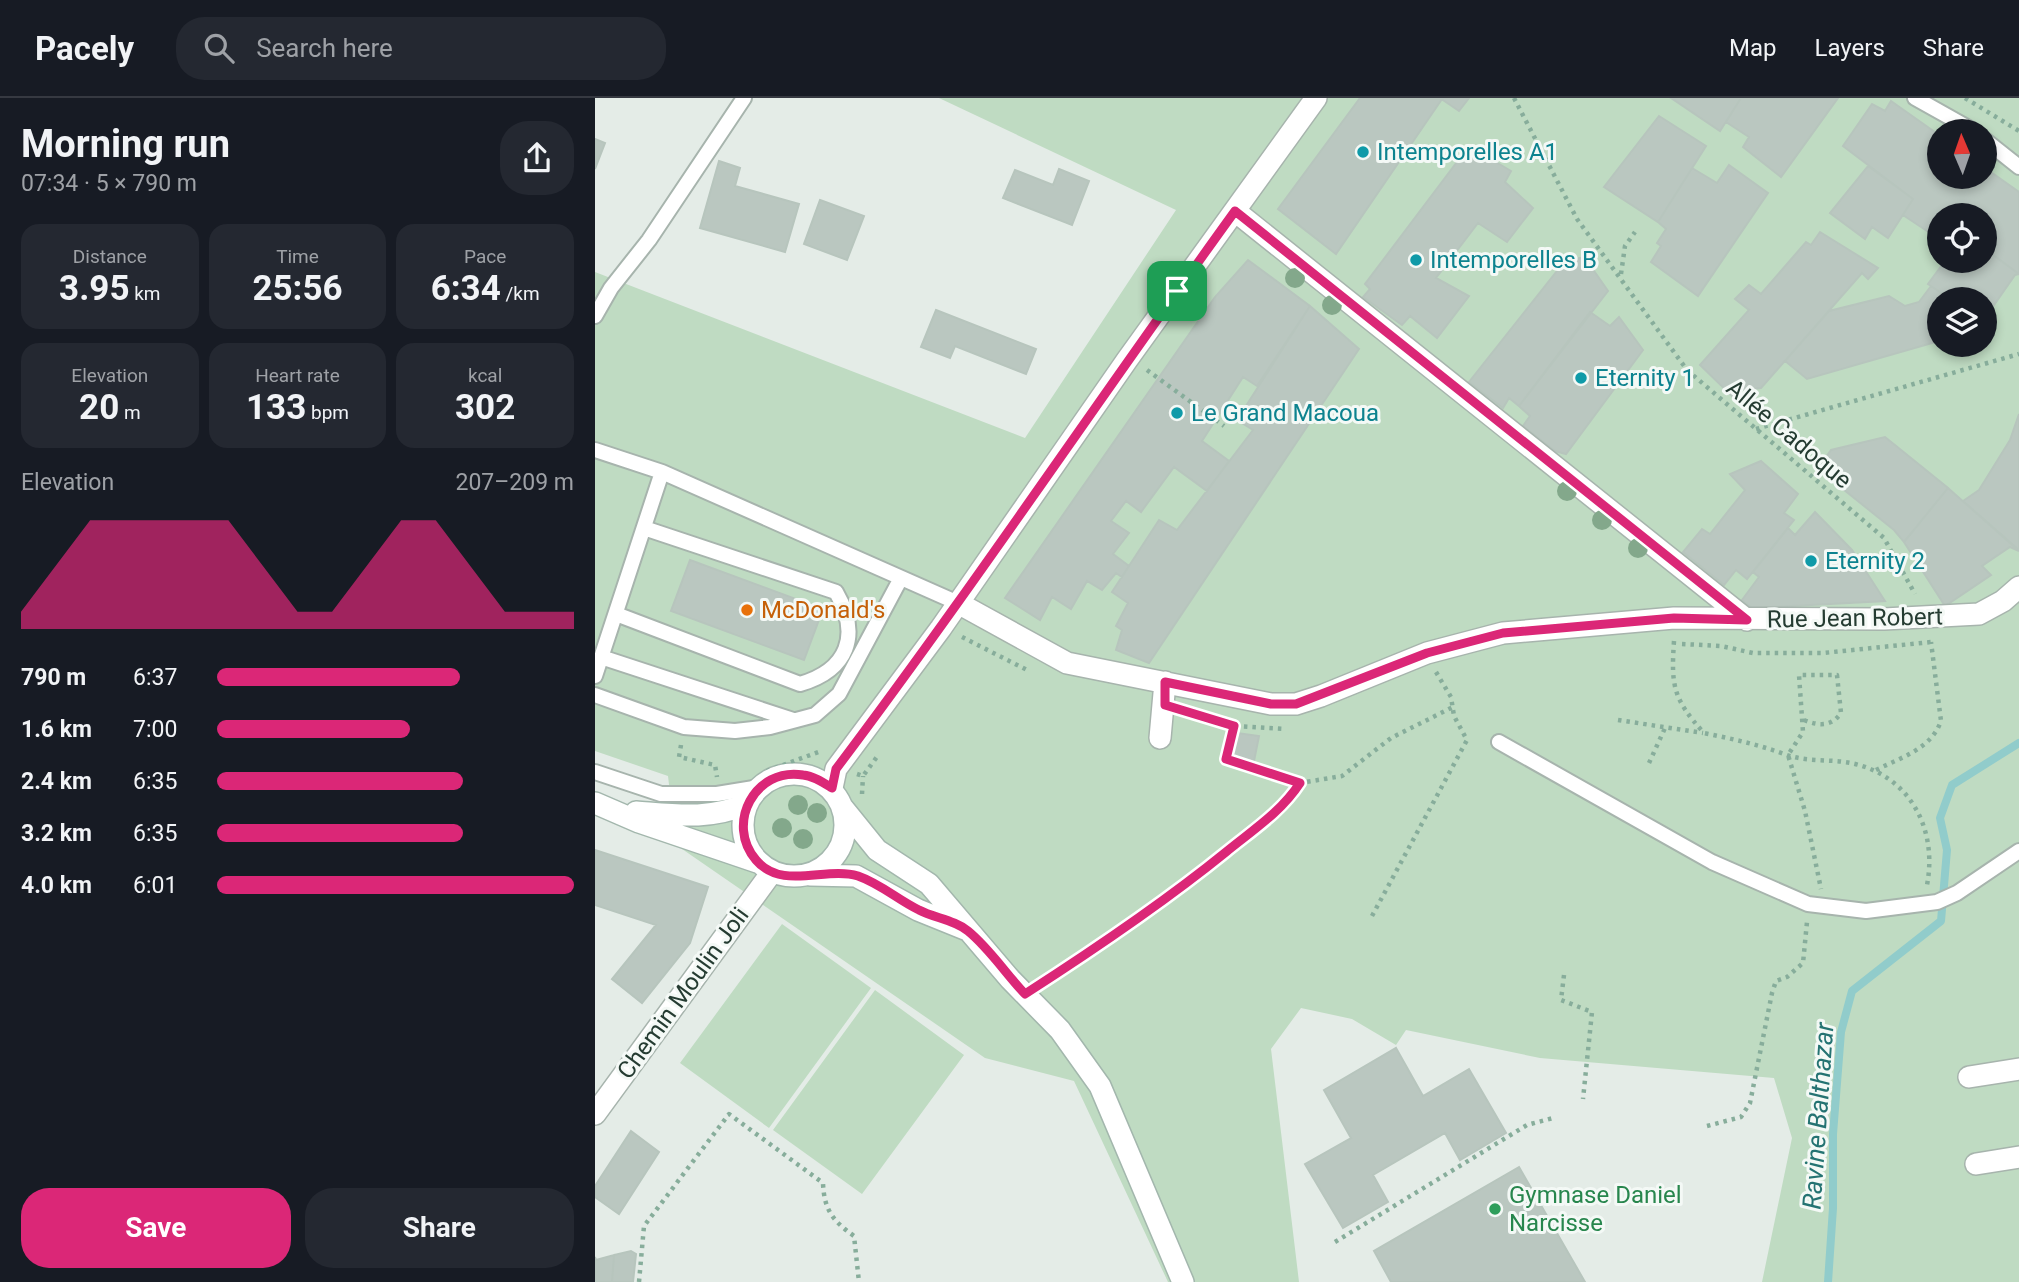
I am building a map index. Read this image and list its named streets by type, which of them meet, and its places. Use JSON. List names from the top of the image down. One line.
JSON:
{"streets":{"street":["Rue Jean Robert","Chemin Moulin Joli"],"path":["Allée Cadoque"]},"crossings":[["Allée Cadoque","Rue Jean Robert"]],"water":["Ravine Balthazar"],"places":["Intemporelles A1","Intemporelles B","Eternity 1","Le Grand Macoua","Eternity 2","McDonald's","Gymnase Daniel Narcisse"],"north":"top","page":{"header":"Pacely","search":"Search here","nav":["Map","Layers","Share"],"heading":["Morning run","07:34 · 5 × 790 m"],"stats":[["Distance","3.95 km"],["Time","25:56"],["Pace","6:34 /km"],["Elevation","20 m"],["Heart rate","133 bpm"],["kcal","302"]],"chart":["Elevation","207–209 m"],"list":[{"name":"790 m","note":"6:37"},{"name":"1.6 km","note":"7:00"},{"name":"2.4 km","note":"6:35"},{"name":"3.2 km","note":"6:35"},{"name":"4.0 km","note":"6:01"}],"buttons":["Save","Share"]}}
